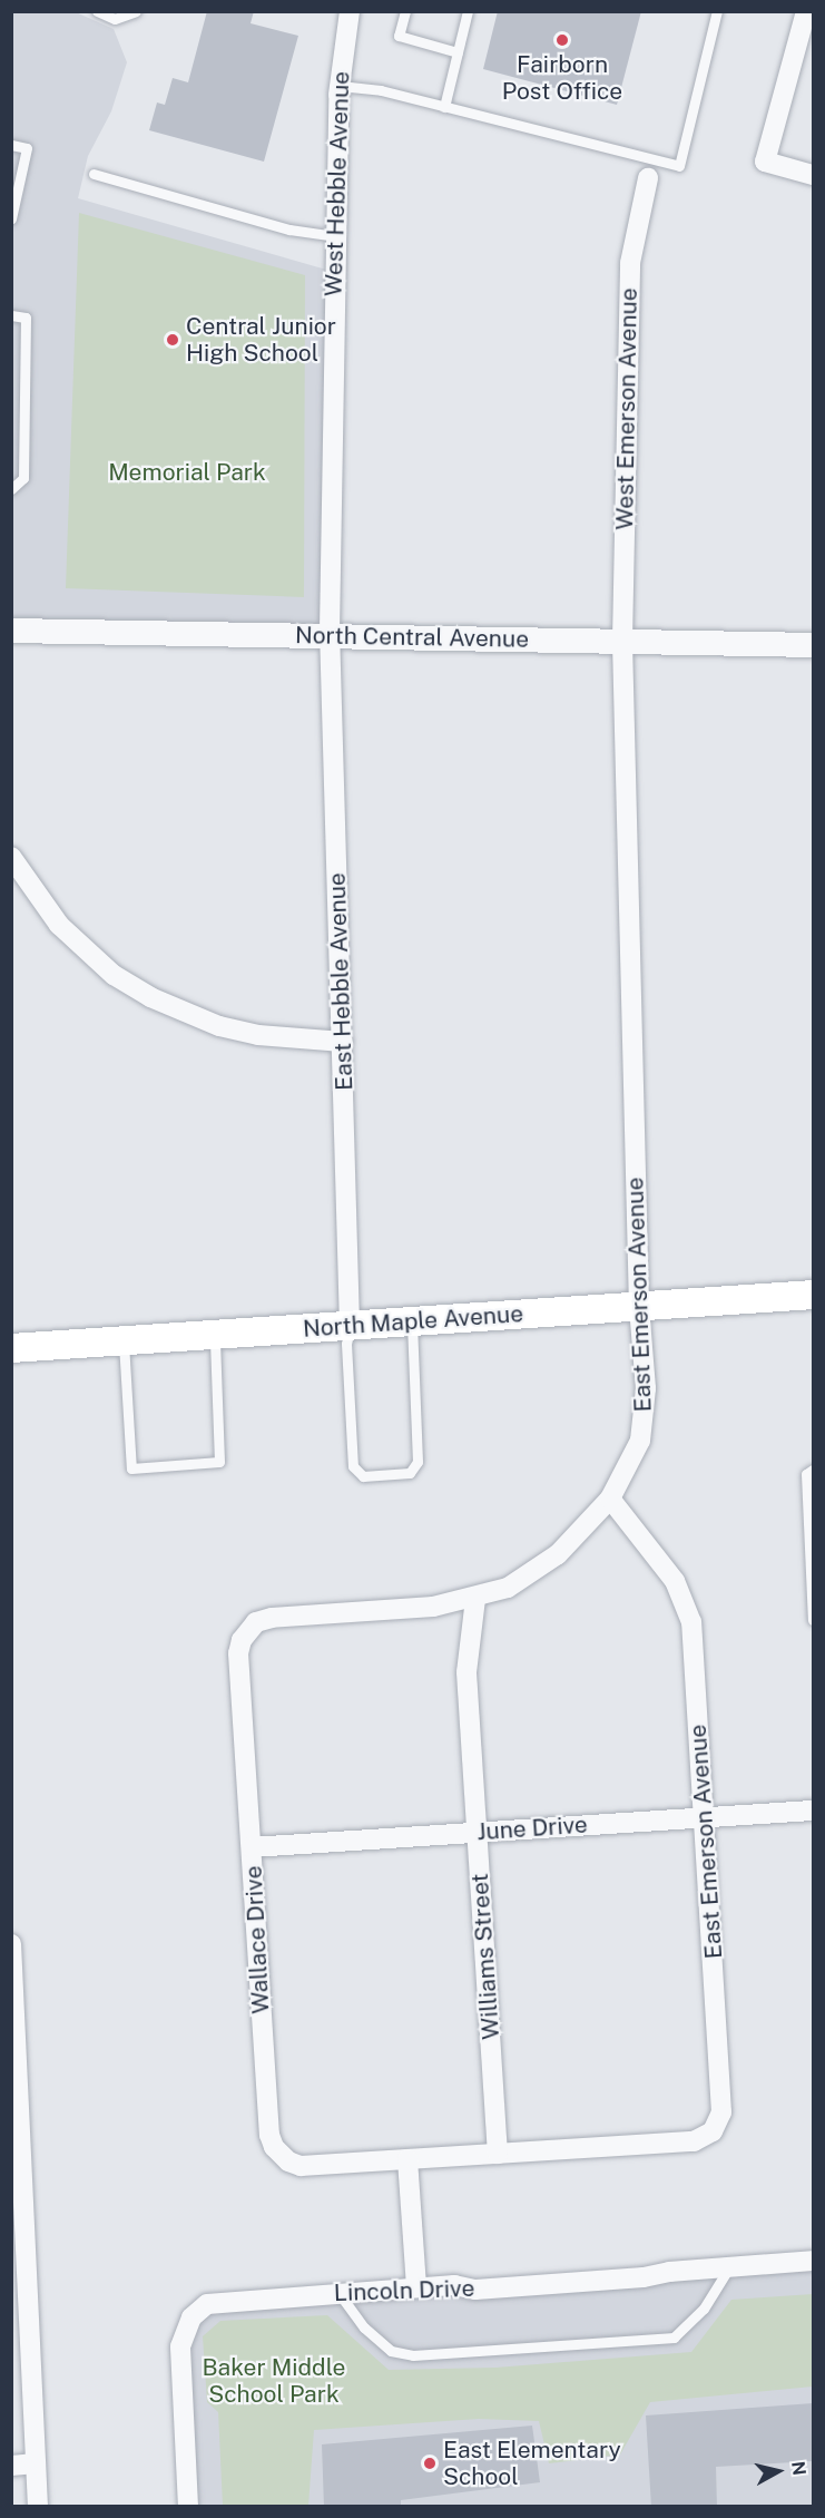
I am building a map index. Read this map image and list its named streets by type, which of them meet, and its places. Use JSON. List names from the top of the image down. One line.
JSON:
{"streets":{"main road":["North Maple Avenue"],"street":["West Hebble Avenue","West Emerson Avenue","North Central Avenue","East Hebble Avenue","East Emerson Avenue","June Drive","Wallace Drive","Williams Street","Lincoln Drive"]},"crossings":[["West Hebble Avenue","North Central Avenue"],["West Hebble Avenue","East Hebble Avenue"],["West Emerson Avenue","North Central Avenue"],["West Emerson Avenue","East Emerson Avenue"],["North Central Avenue","East Hebble Avenue"],["North Central Avenue","East Emerson Avenue"],["East Hebble Avenue","North Maple Avenue"],["East Emerson Avenue","North Maple Avenue"],["East Emerson Avenue","June Drive"],["East Emerson Avenue","Wallace Drive"],["June Drive","Wallace Drive"],["June Drive","Williams Street"],["Wallace Drive","Williams Street"]],"parks":["Memorial Park","Baker Middle School Park"],"places":["Fairborn Post Office","Central Junior High School","East Elementary School"],"north":"right"}
